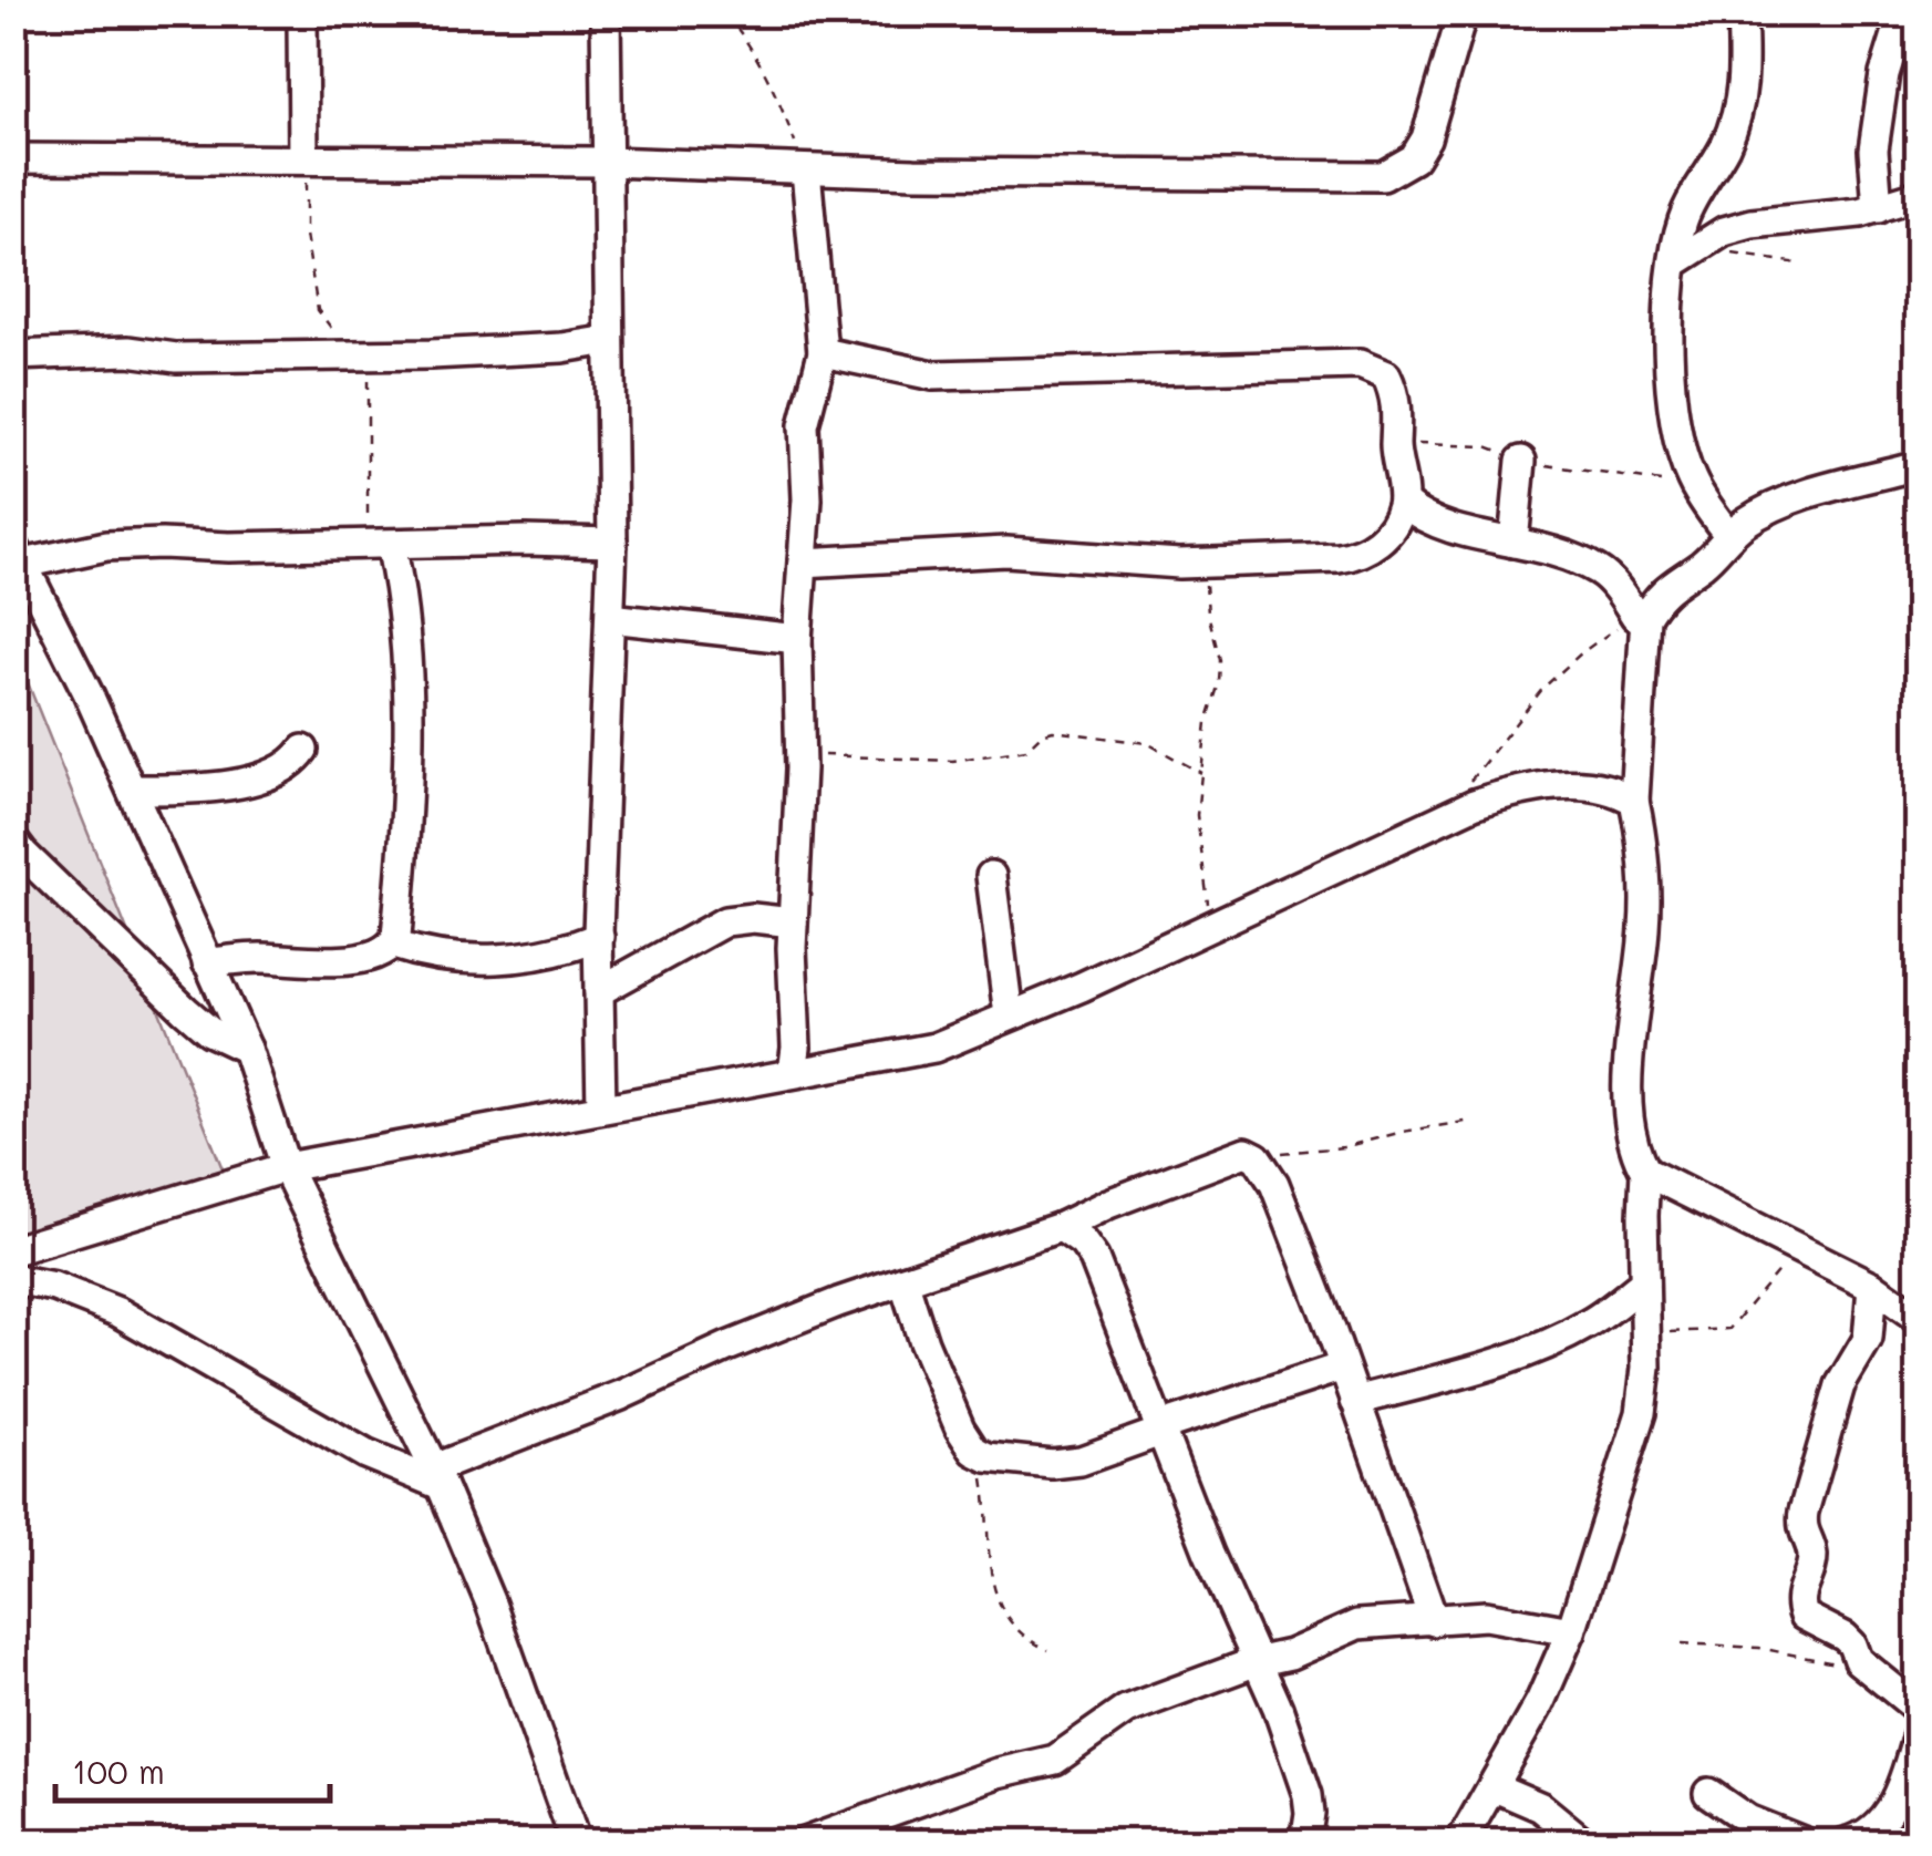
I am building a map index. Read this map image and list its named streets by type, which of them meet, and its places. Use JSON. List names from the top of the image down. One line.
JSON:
{"scale_bar":"100 m"}
